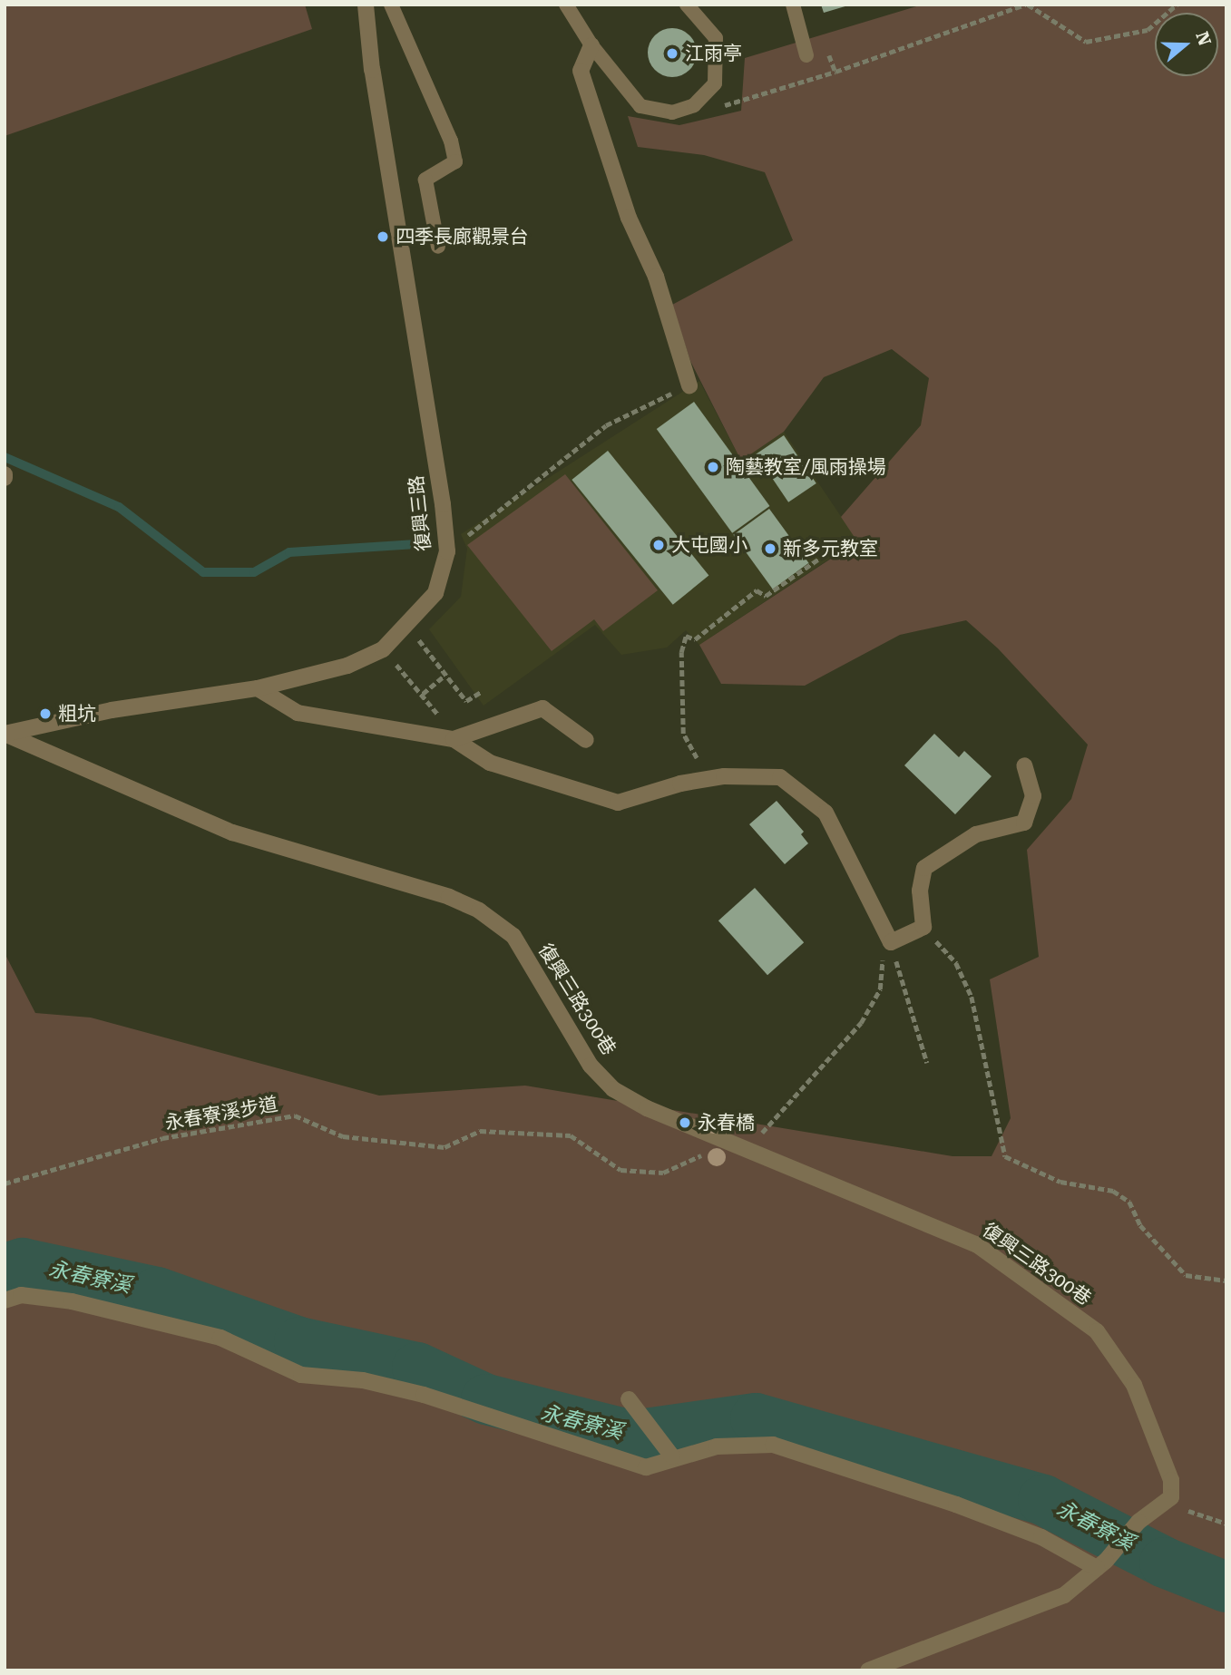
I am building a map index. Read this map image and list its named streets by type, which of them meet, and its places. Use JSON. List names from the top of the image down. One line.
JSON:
{"streets":{"street":["復興三路","復興三路300巷"],"path":["永春寮溪步道"]},"crossings":[["復興三路","復興三路300巷"],["復興三路300巷","永春寮溪步道"]],"water":["永春寮溪"],"places":["江雨亭","四季長廊觀景台","陶藝教室/風雨操場","大屯國小","新多元教室","粗坑","永春橋"],"north":"right"}
